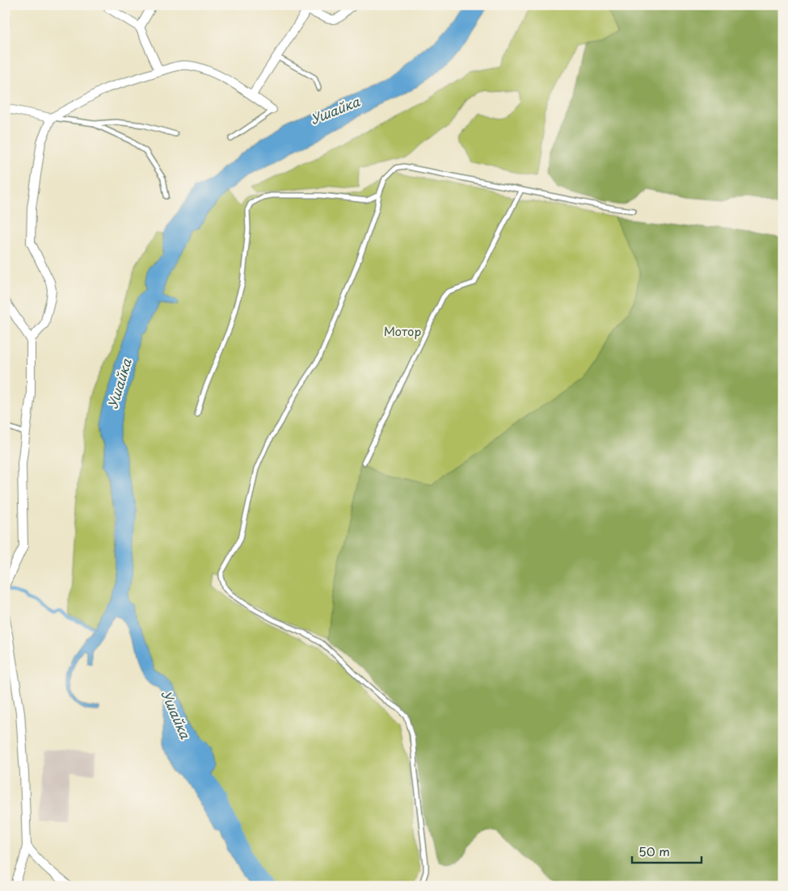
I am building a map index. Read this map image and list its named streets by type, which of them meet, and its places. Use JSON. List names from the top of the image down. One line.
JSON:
{"water":["Ушайка"],"parks":["Мотор"],"scale_bar":"50 m"}
